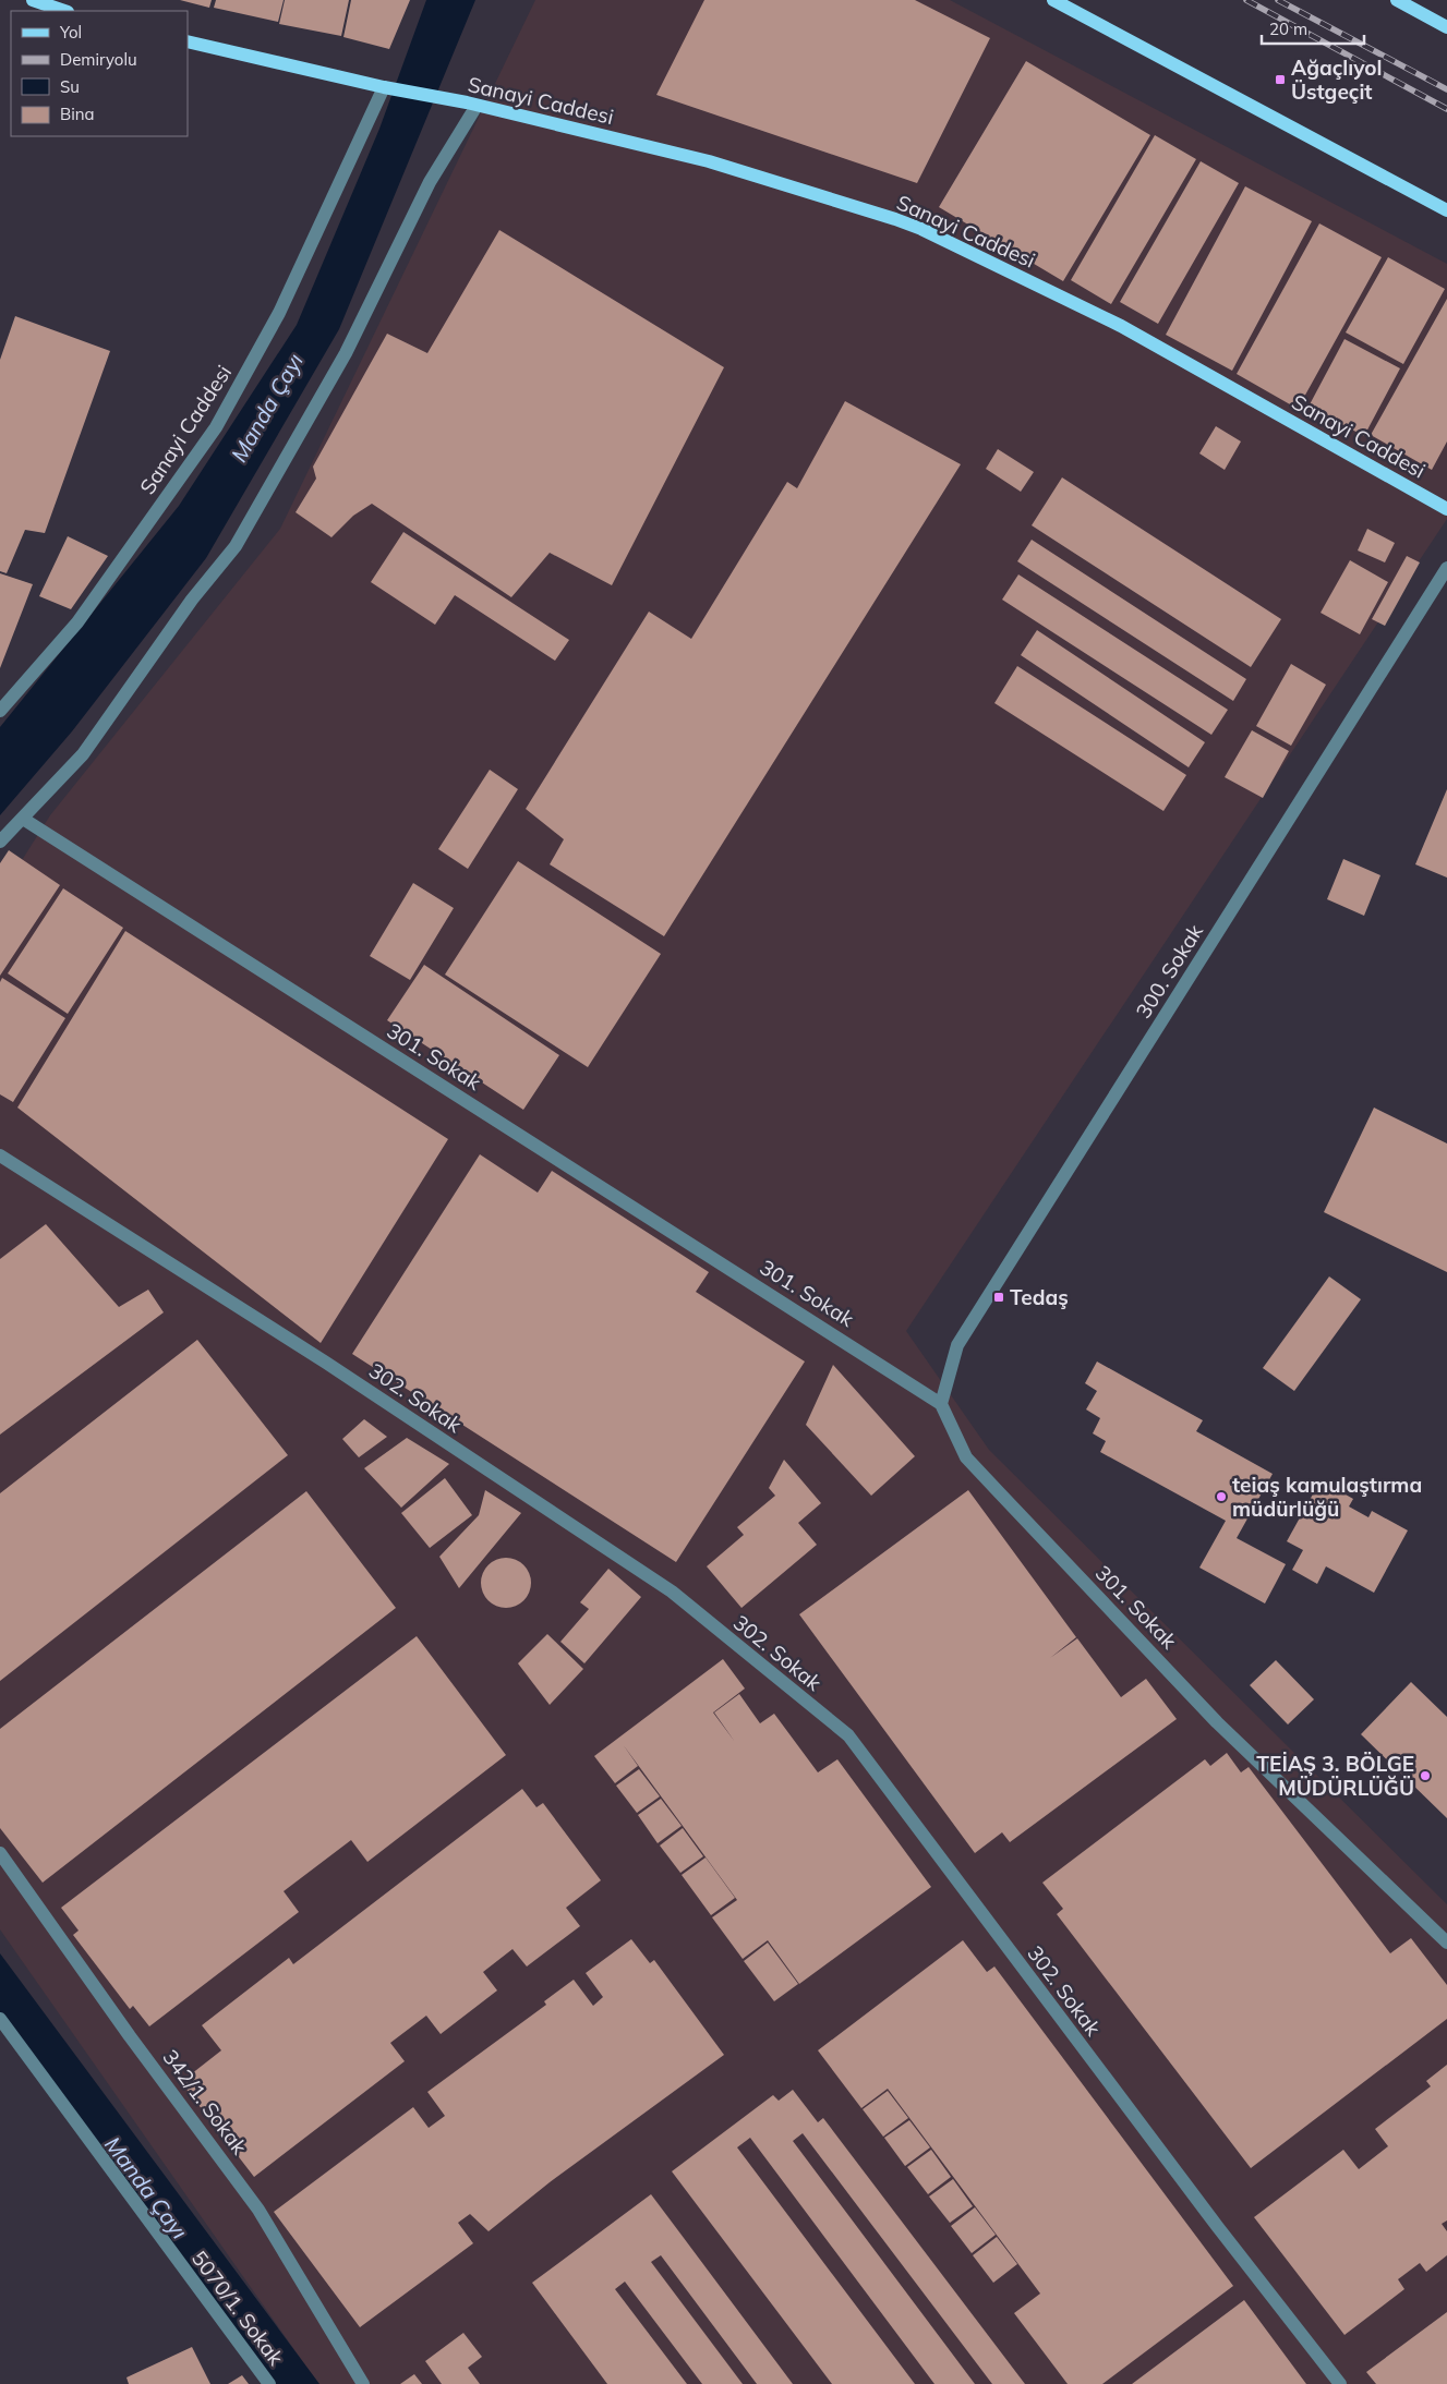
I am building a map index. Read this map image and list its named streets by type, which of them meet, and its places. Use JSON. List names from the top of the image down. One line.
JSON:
{"streets":{"main road":["Sanayi Caddesi"],"street":["300. Sokak","301. Sokak","302. Sokak","342/1. Sokak","5070/1. Sokak"]},"crossings":[["300. Sokak","301. Sokak"]],"water":["Manda Çayı"],"places":{"transit":["Ağaçlıyol Üstgeçit","Tedaş"],"other":["teiaş kamulaştırma müdürlüğü","TEİAŞ 3. BÖLGE MÜDÜRLÜĞÜ"]},"legend":["Yol","Demiryolu","Su","Bina"],"scale_bar":"20 m"}
